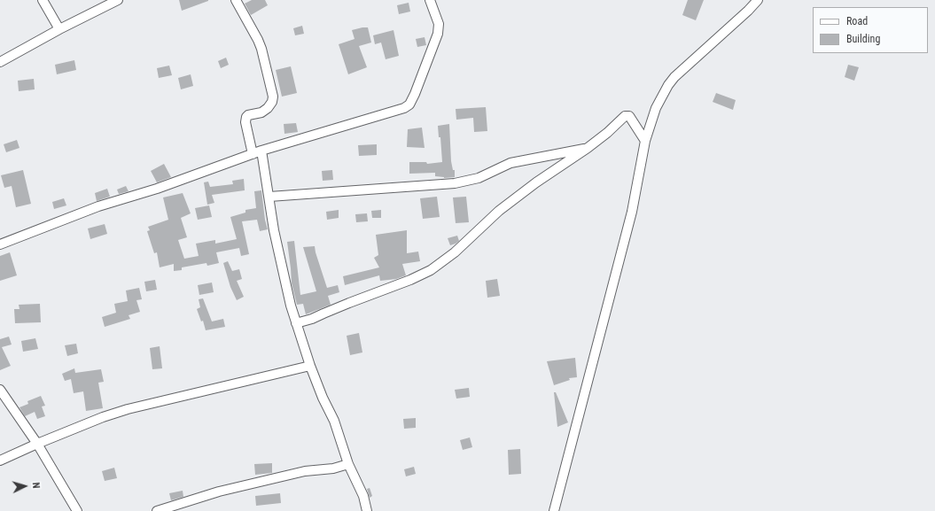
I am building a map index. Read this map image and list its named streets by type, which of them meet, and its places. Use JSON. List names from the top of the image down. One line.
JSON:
{"legend":["Road","Building"],"north":"right"}
